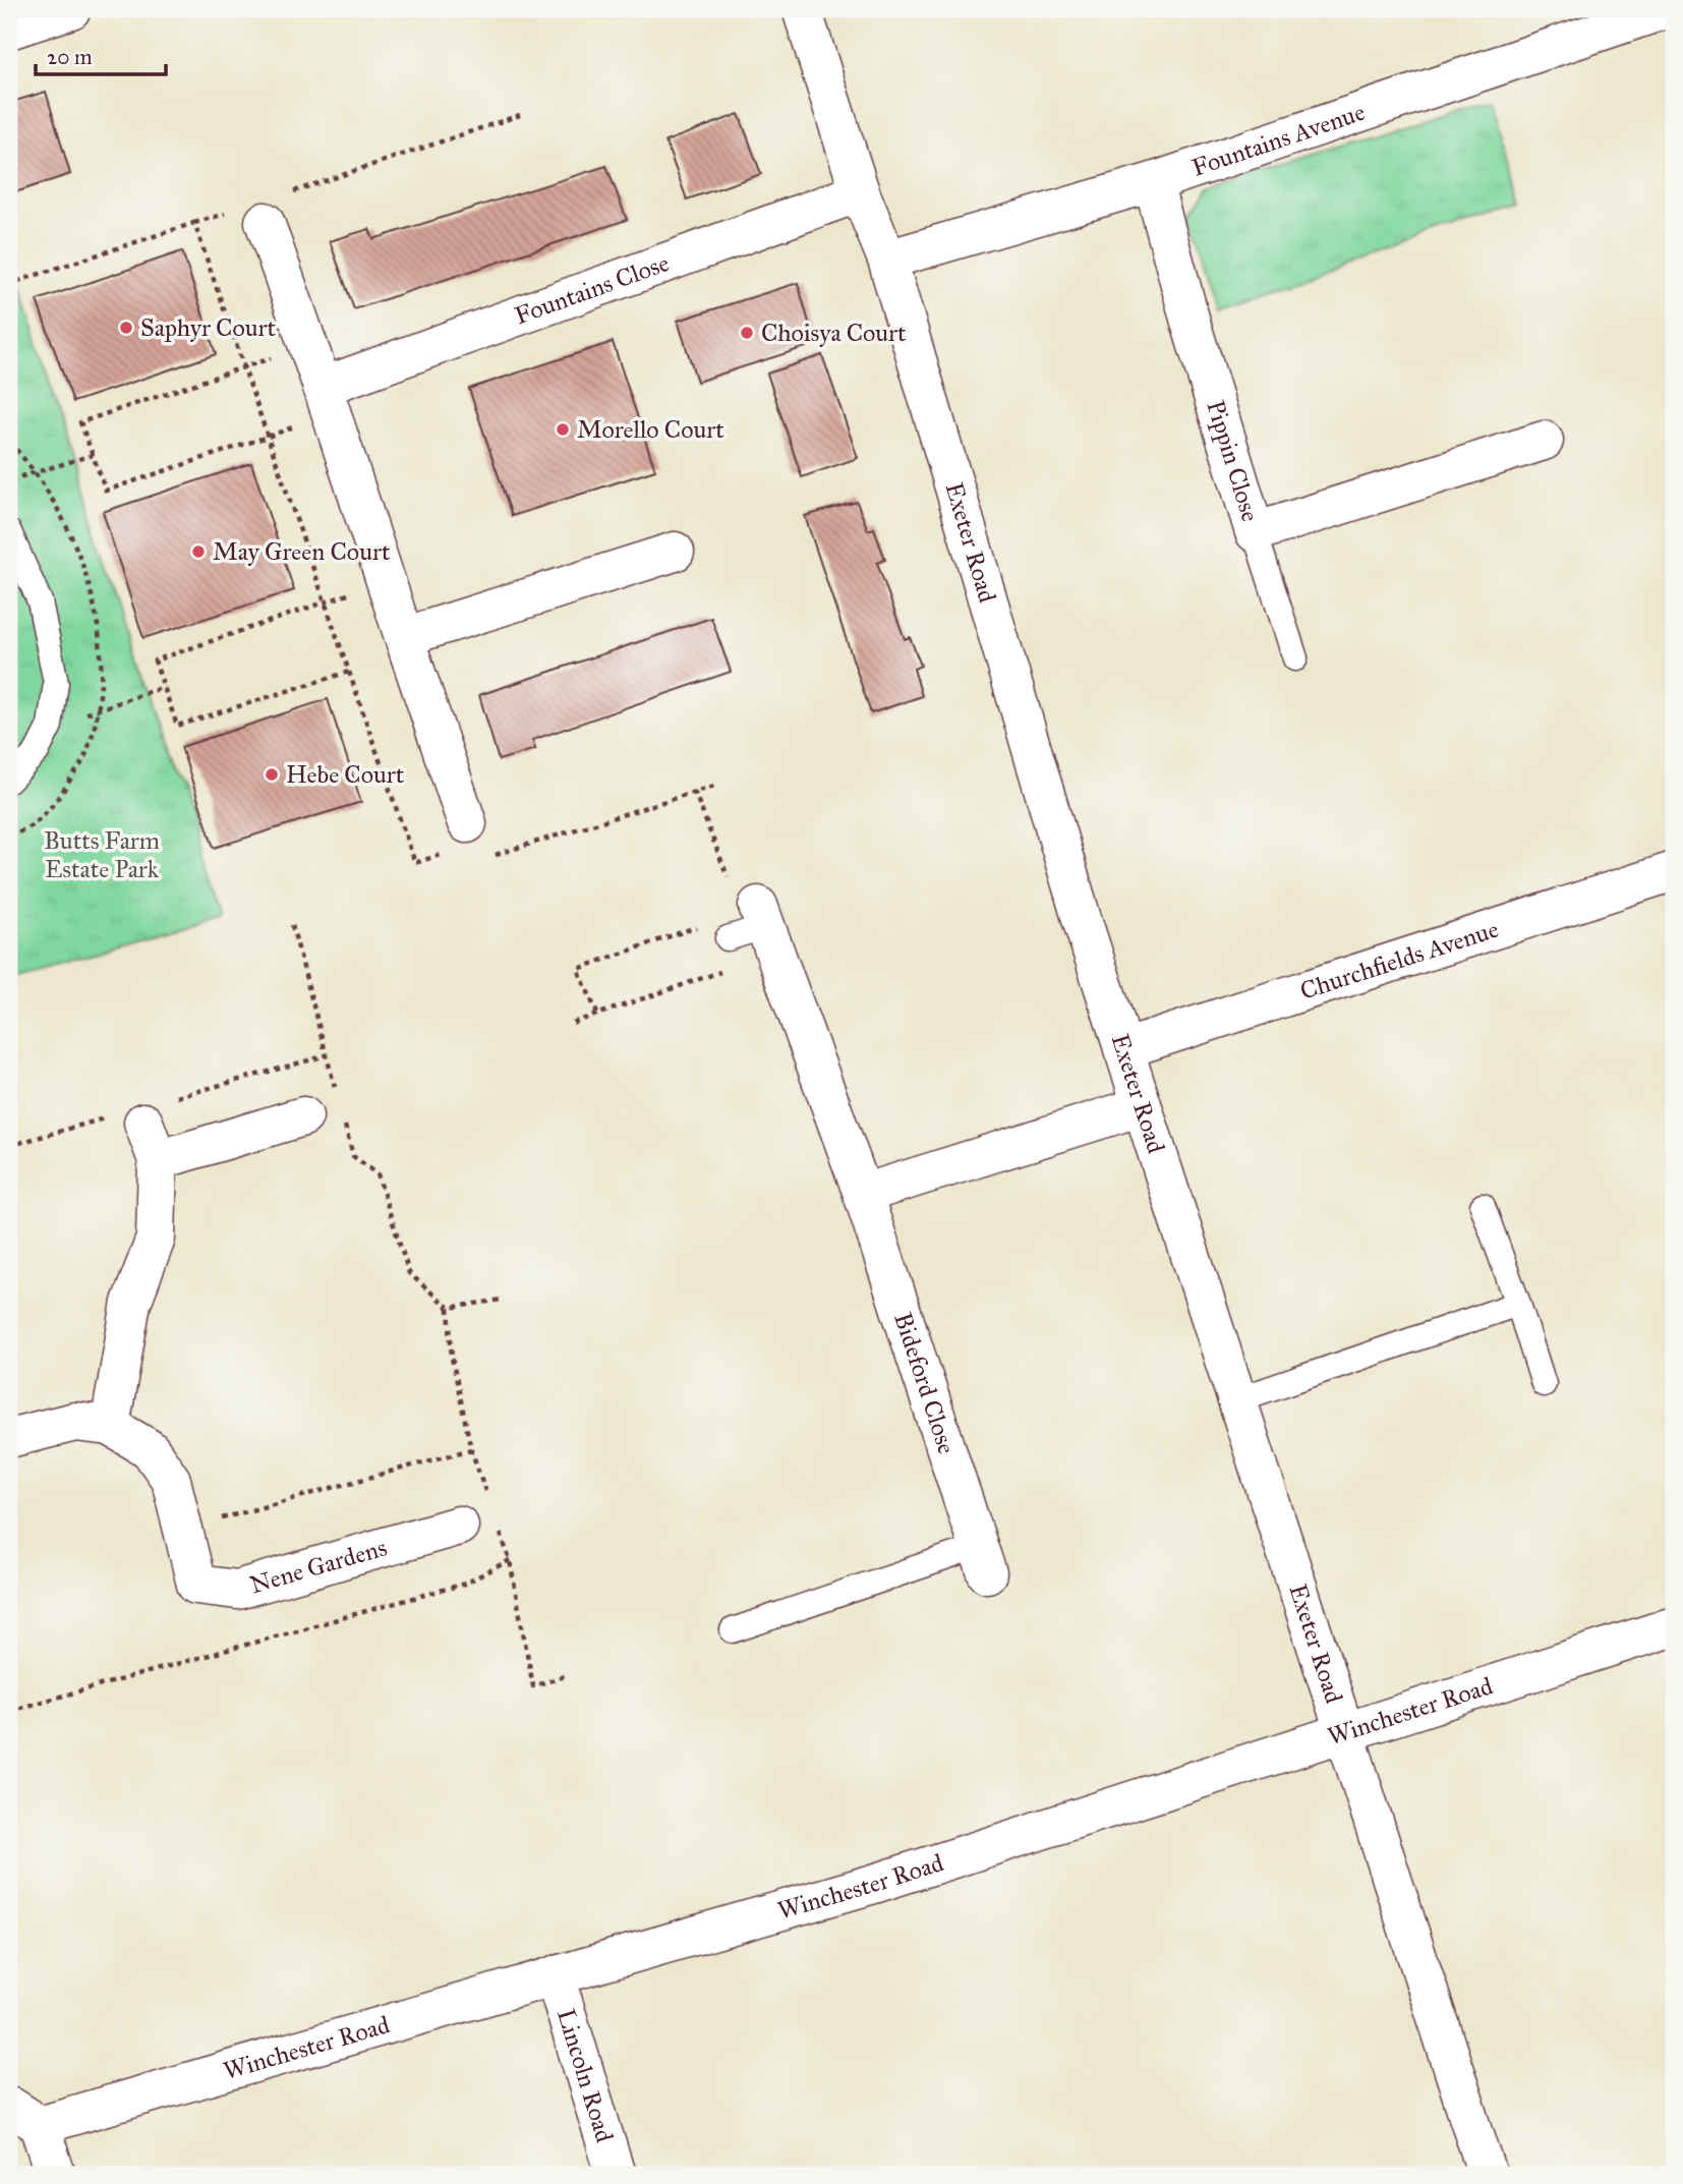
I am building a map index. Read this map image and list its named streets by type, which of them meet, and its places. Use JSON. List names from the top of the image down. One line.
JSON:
{"streets":{"street":["Fountains Avenue","Fountains Close","Pippin Close","Exeter Road","Churchfields Avenue","Bideford Close","Nene Gardens","Winchester Road","Lincoln Road"]},"crossings":[["Fountains Avenue","Pippin Close"],["Fountains Avenue","Exeter Road"],["Fountains Close","Exeter Road"],["Exeter Road","Churchfields Avenue"],["Exeter Road","Winchester Road"],["Winchester Road","Lincoln Road"]],"parks":["Butts Farm Estate Park"],"places":["Saphyr Court","Choisya Court","Morello Court","May Green Court","Hebe Court"],"scale_bar":"20 m"}
